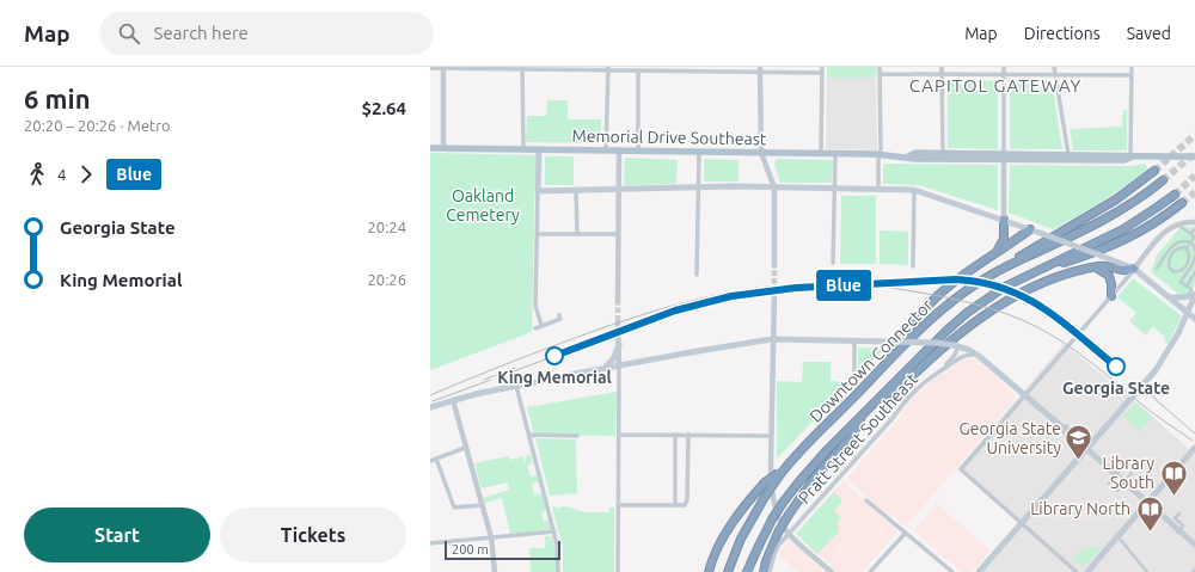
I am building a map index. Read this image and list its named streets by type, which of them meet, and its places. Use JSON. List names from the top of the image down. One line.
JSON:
{"streets":{"highway":["Downtown Connector"],"main road":["Memorial Drive Southeast"],"street":["Pratt Street Southeast"]},"districts":["CAPITOL GATEWAY"],"parks":["Oakland Cemetery"],"places":{"other":["King Memorial","Georgia State"],"school or university":["Georgia State University"],"library":["Library South","Library North"]},"lines":["metro line Blue"],"scale_bar":"200 m","page":{"header":"Map","search":"Search here","nav":["Map","Directions","Saved"],"heading":["6 min","20:20 – 20:26 · Metro","$2.64"],"on_map":"Blue","legs":["4","Blue"],"list":[{"name":"Georgia State","value":"20:24"},{"name":"King Memorial","value":"20:26"}],"buttons":["Start","Tickets"],"scale":"200 m"}}
